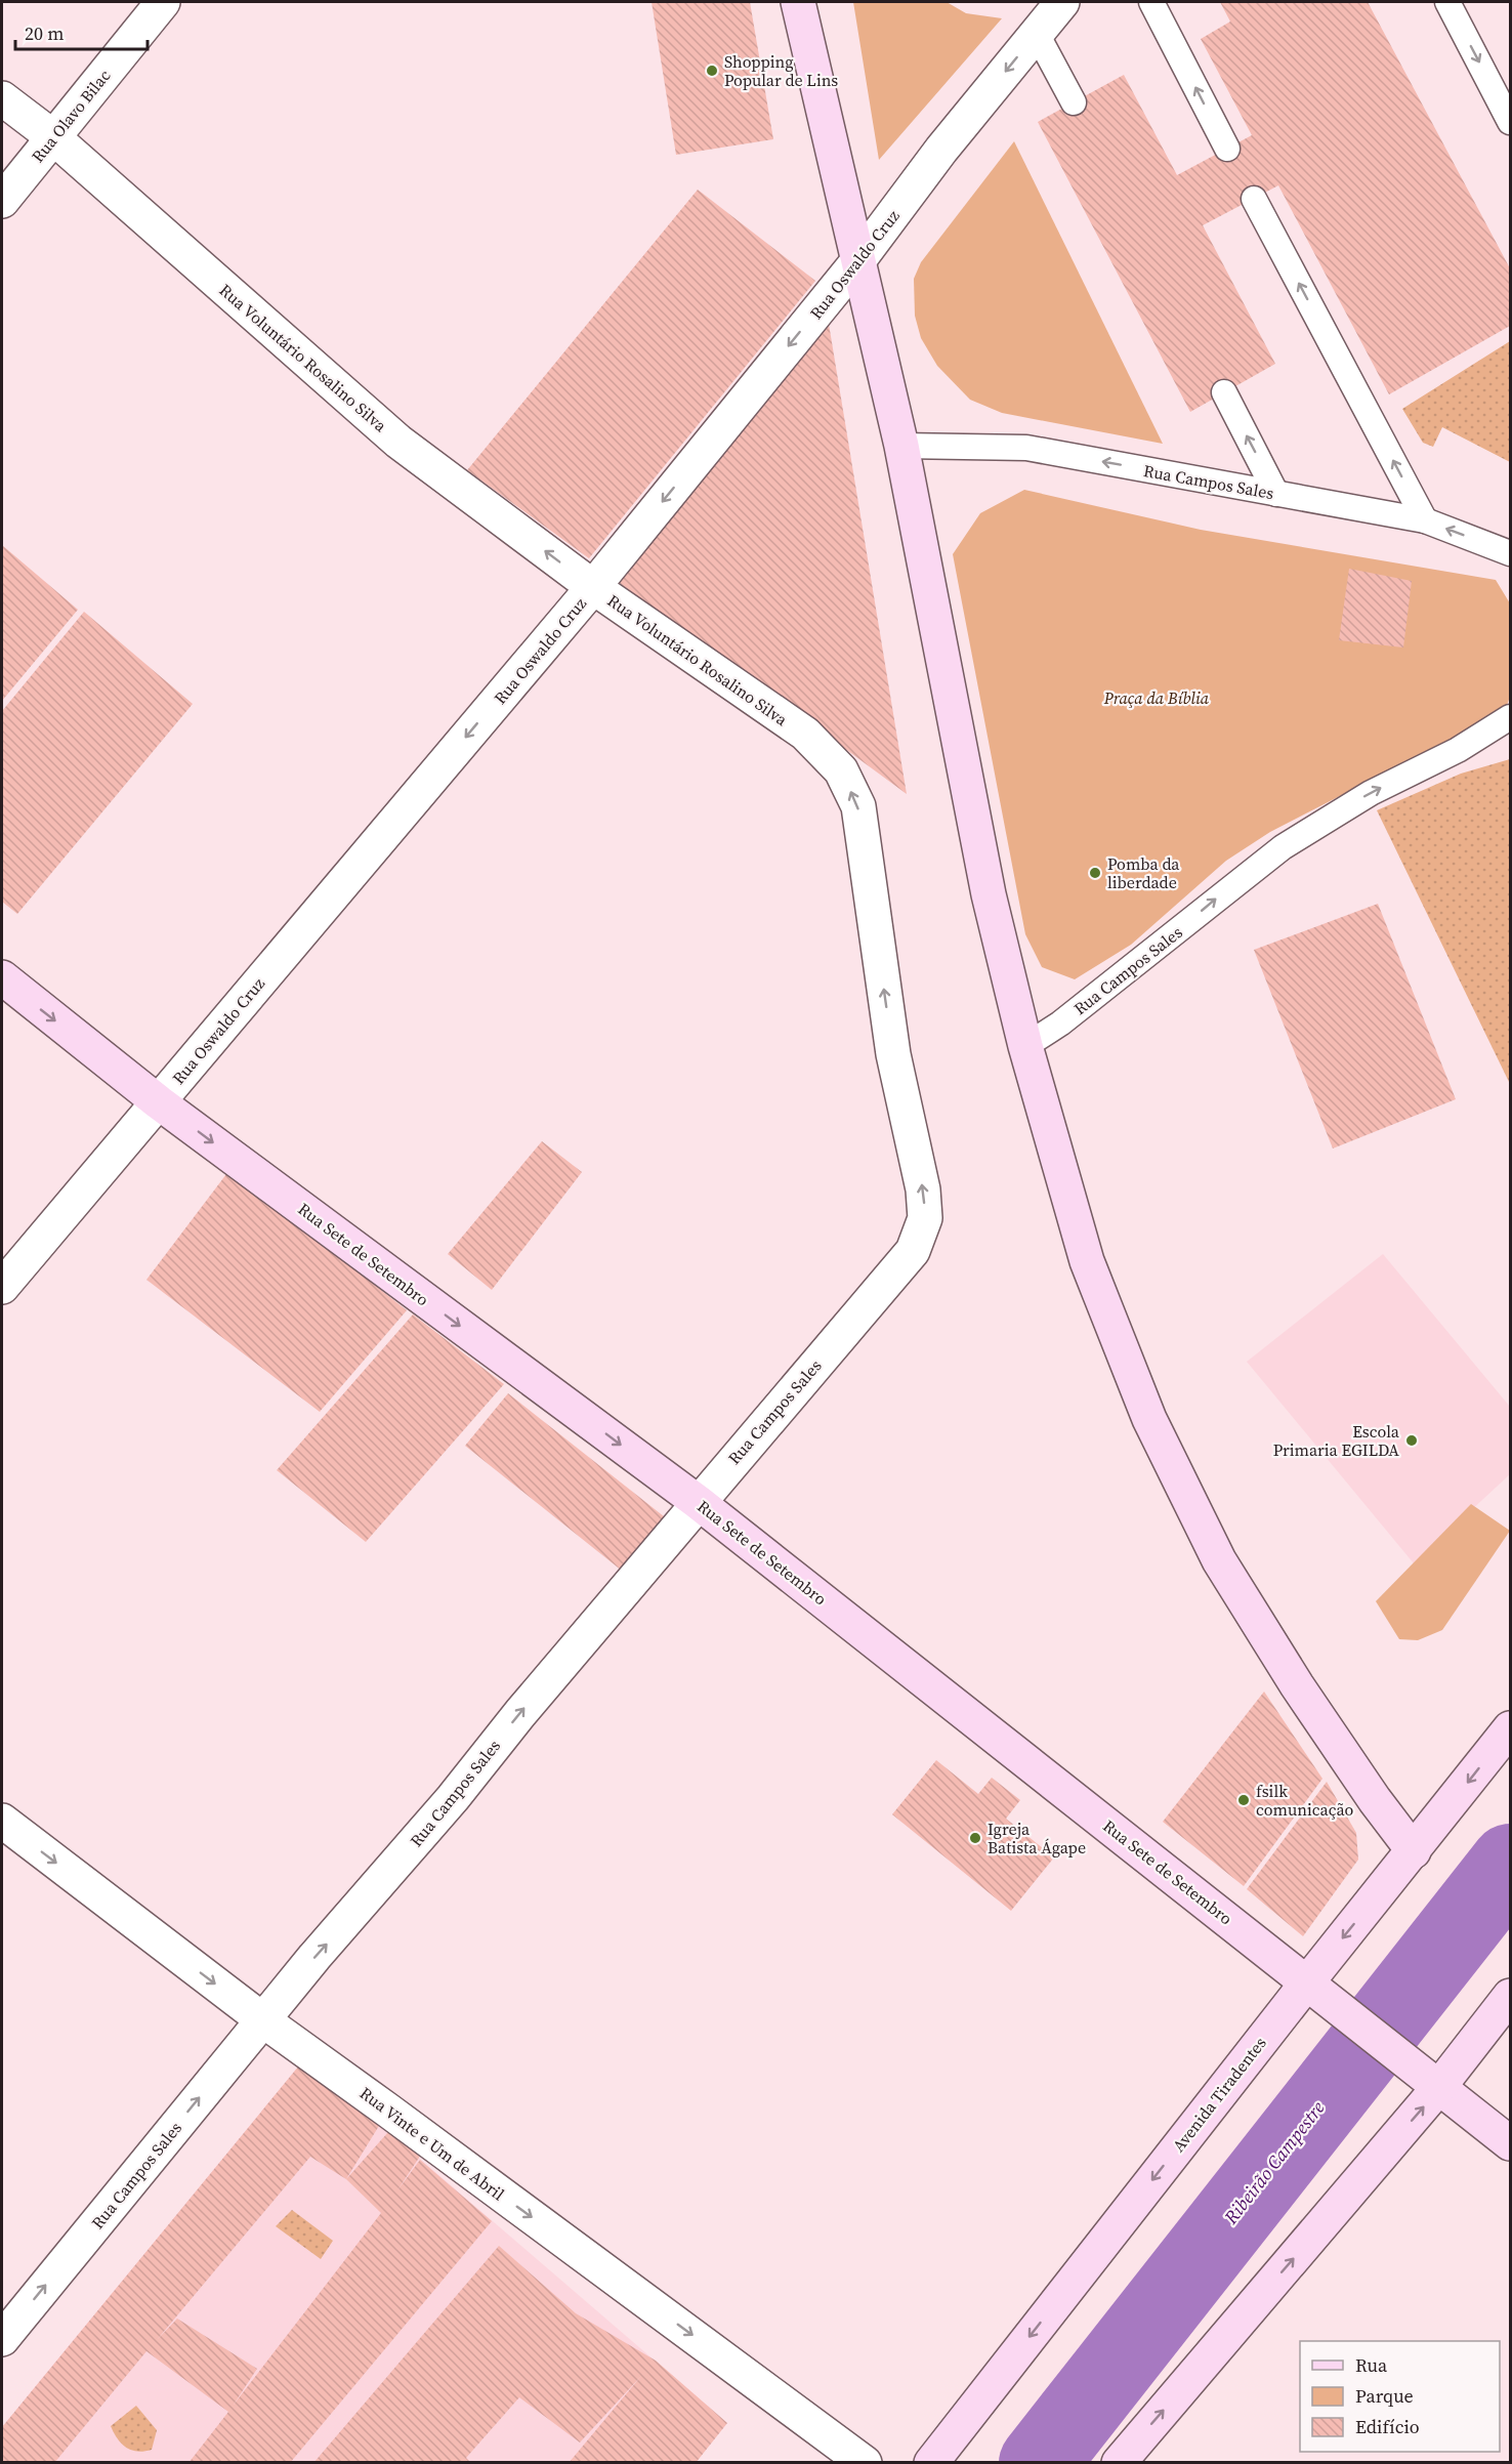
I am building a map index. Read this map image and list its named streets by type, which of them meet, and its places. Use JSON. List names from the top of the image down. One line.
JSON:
{"streets":{"street":["Rua Olavo Bilac","Rua Oswaldo Cruz","Rua Voluntário Rosalino Silva","Rua Campos Sales","Rua Sete de Setembro","Avenida Tiradentes","Rua Vinte e Um de Abril"]},"crossings":[["Rua Olavo Bilac","Rua Voluntário Rosalino Silva"],["Rua Oswaldo Cruz","Rua Voluntário Rosalino Silva"],["Rua Oswaldo Cruz","Rua Sete de Setembro"],["Rua Voluntário Rosalino Silva","Rua Campos Sales"],["Rua Campos Sales","Rua Sete de Setembro"],["Rua Campos Sales","Rua Vinte e Um de Abril"],["Rua Sete de Setembro","Avenida Tiradentes"]],"one_way":["Rua Oswaldo Cruz","Rua Voluntário Rosalino Silva","Rua Sete de Setembro","Rua Vinte e Um de Abril"],"water":["Ribeirão Campestre"],"parks":["Praça da Bíblia"],"places":["Shopping Popular de Lins","Pomba da liberdade","Escola Primaria EGILDA","fsilk comunicação","Igreja Batista Ágape"],"legend":["Rua","Parque","Edifício"],"scale_bar":"20 m"}
